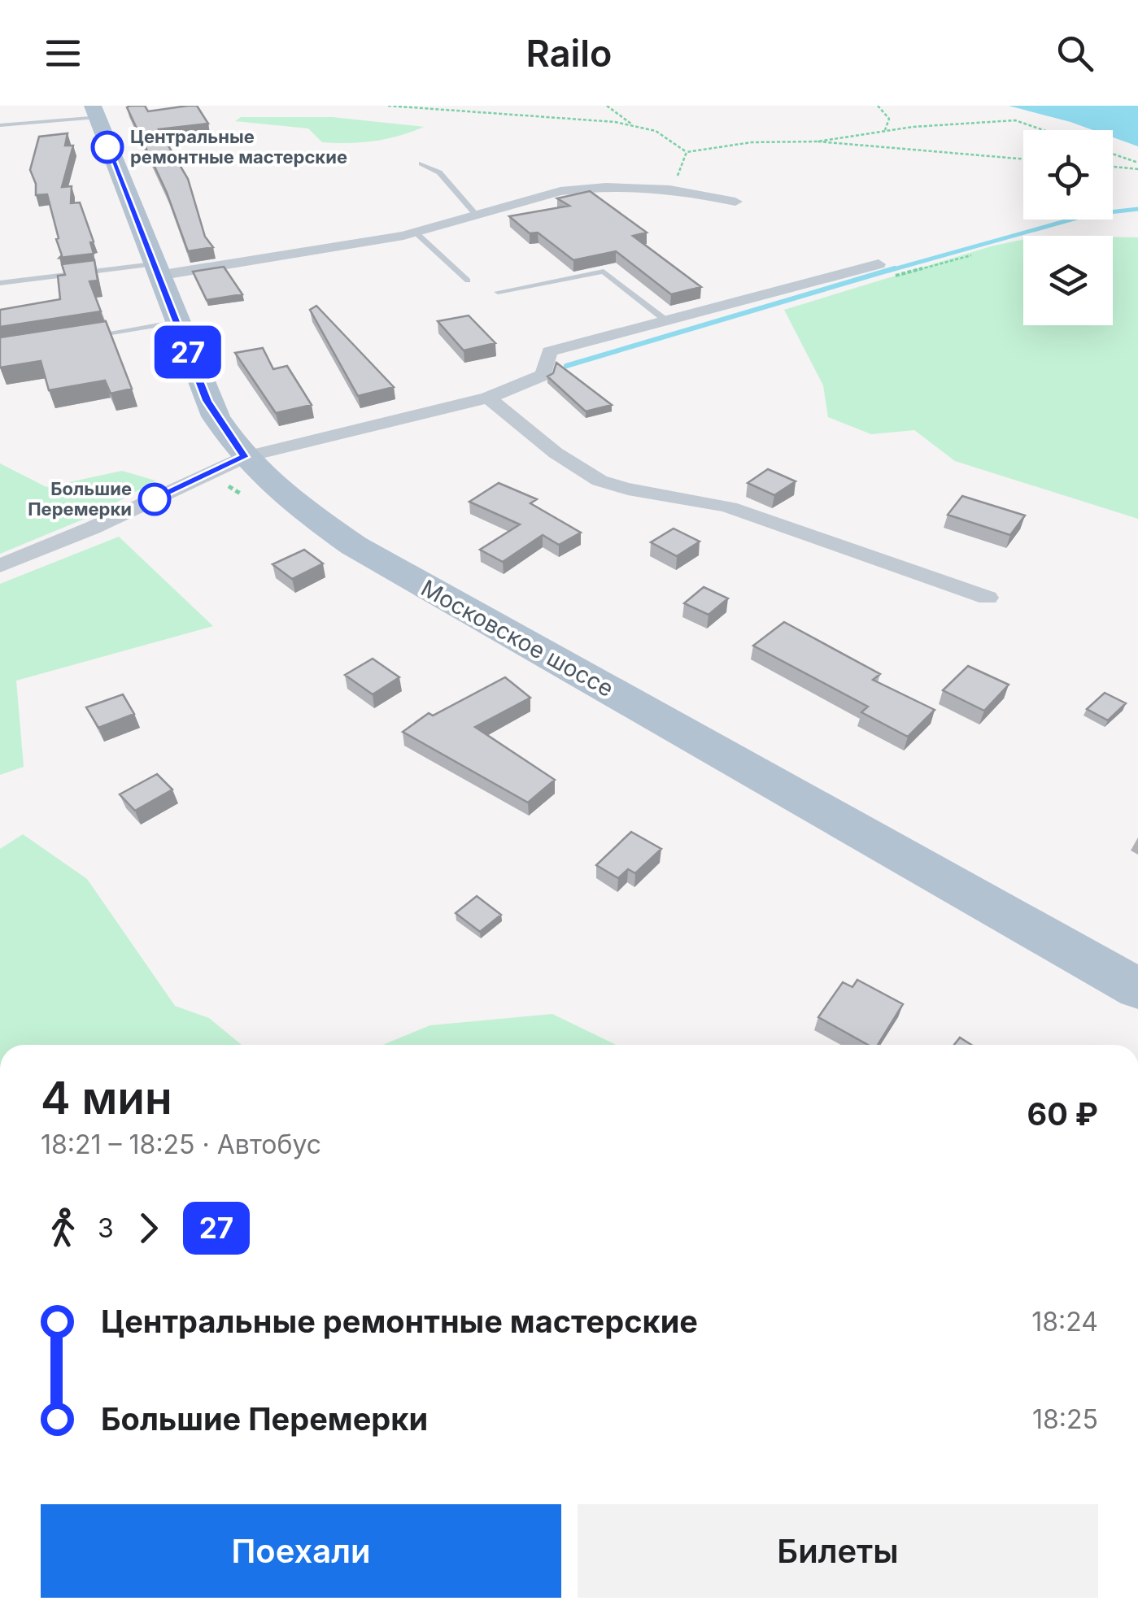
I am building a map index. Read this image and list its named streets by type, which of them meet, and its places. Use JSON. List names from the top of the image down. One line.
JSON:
{"streets":{"main road":["Московское шоссе"]},"places":["Центральные ремонтные мастерские","Большие Перемерки"],"lines":["bus line 27"],"page":{"header":"Railo","on_map":"27","heading":["4 мин","18:21 – 18:25 · Автобус","60 ₽"],"legs":["3","27"],"list":[{"name":"Центральные ремонтные мастерские","value":"18:24"},{"name":"Большие Перемерки","value":"18:25"}],"buttons":["Поехали","Билеты"]}}
